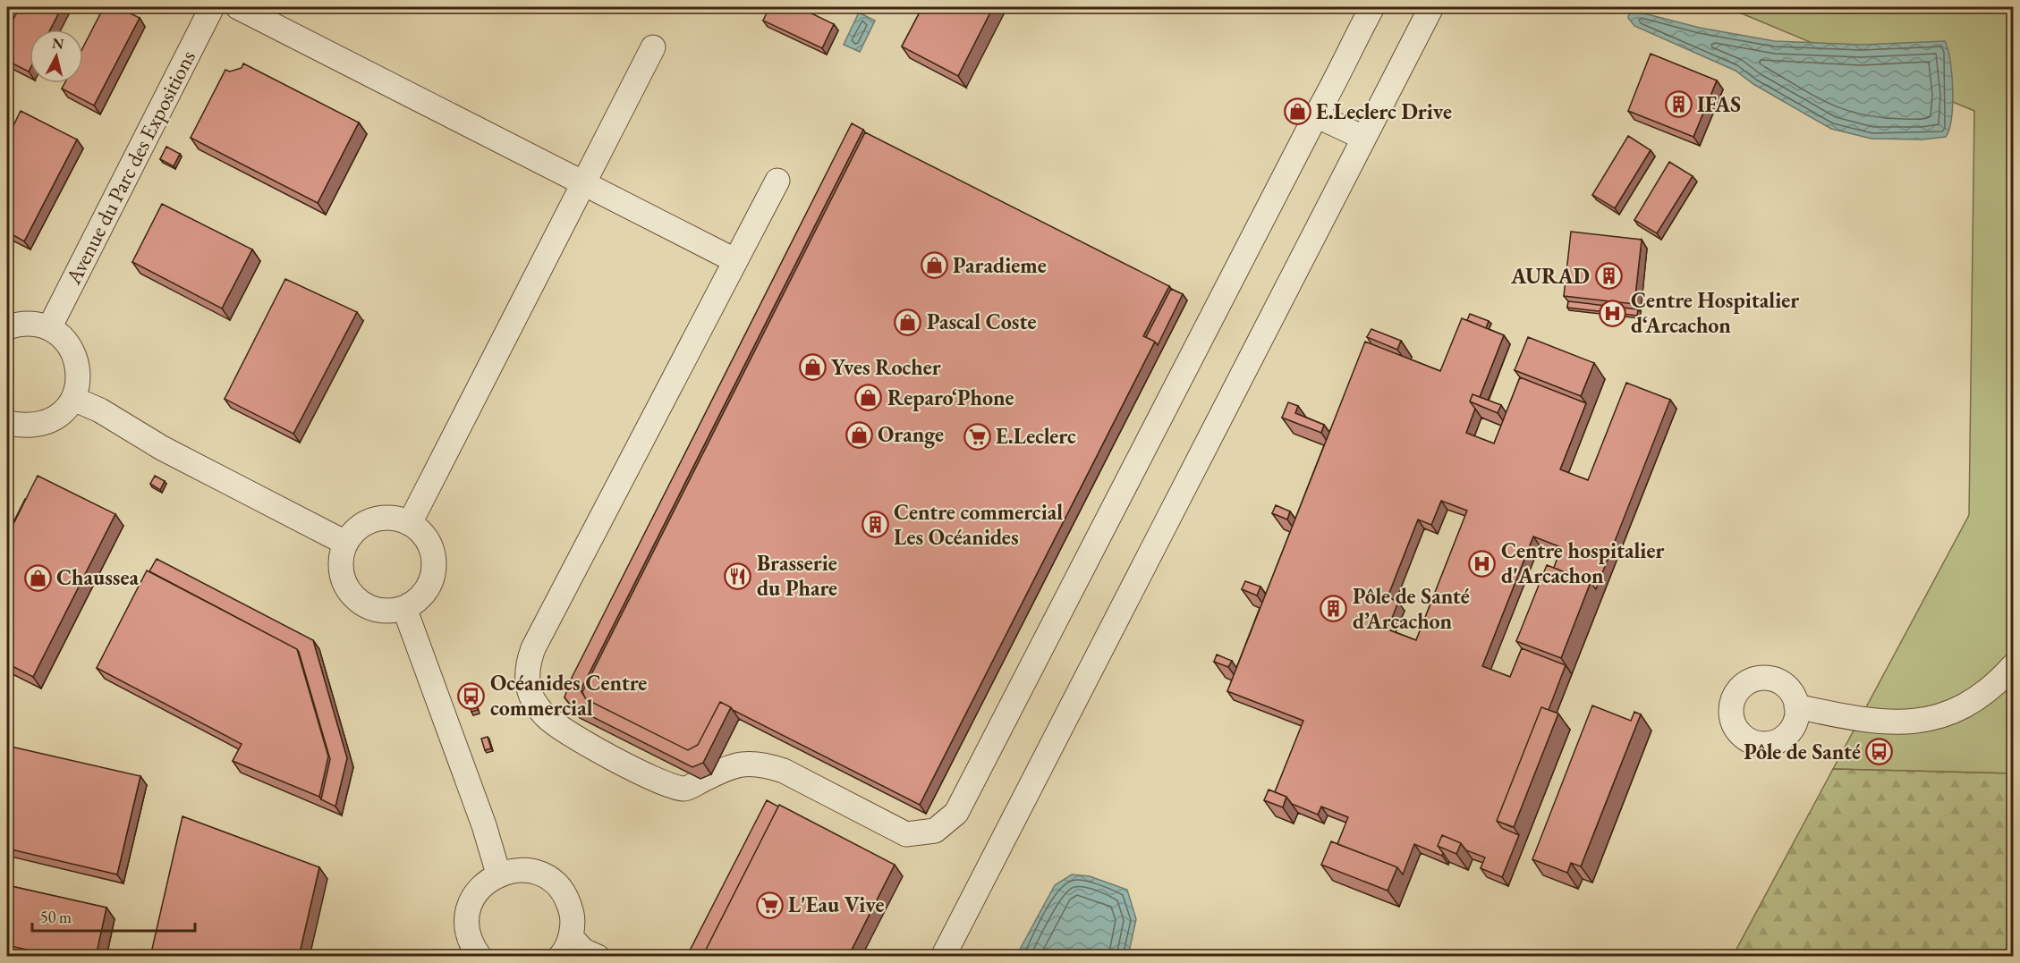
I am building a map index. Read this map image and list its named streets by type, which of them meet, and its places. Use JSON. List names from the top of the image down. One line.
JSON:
{"streets":{"street":["Avenue du Parc des Expositions"]},"places":{"building":["IFAS","AURAD","Centre commercial Les Océanides","Pôle de Santé d’Arcachon"],"shop":["E.Leclerc Drive","Paradieme","Pascal Coste","Yves Rocher","Reparo‘Phone","Orange","Chaussea"],"hospital":["Centre Hospitalier d‘Arcachon","Centre hospitalier d'Arcachon"],"supermarket":["E.Leclerc","L'Eau Vive"],"restaurant":["Brasserie du Phare"],"bus stop":["Océanides Centre commercial","Pôle de Santé"]},"scale_bar":"50 m","north":"top"}
